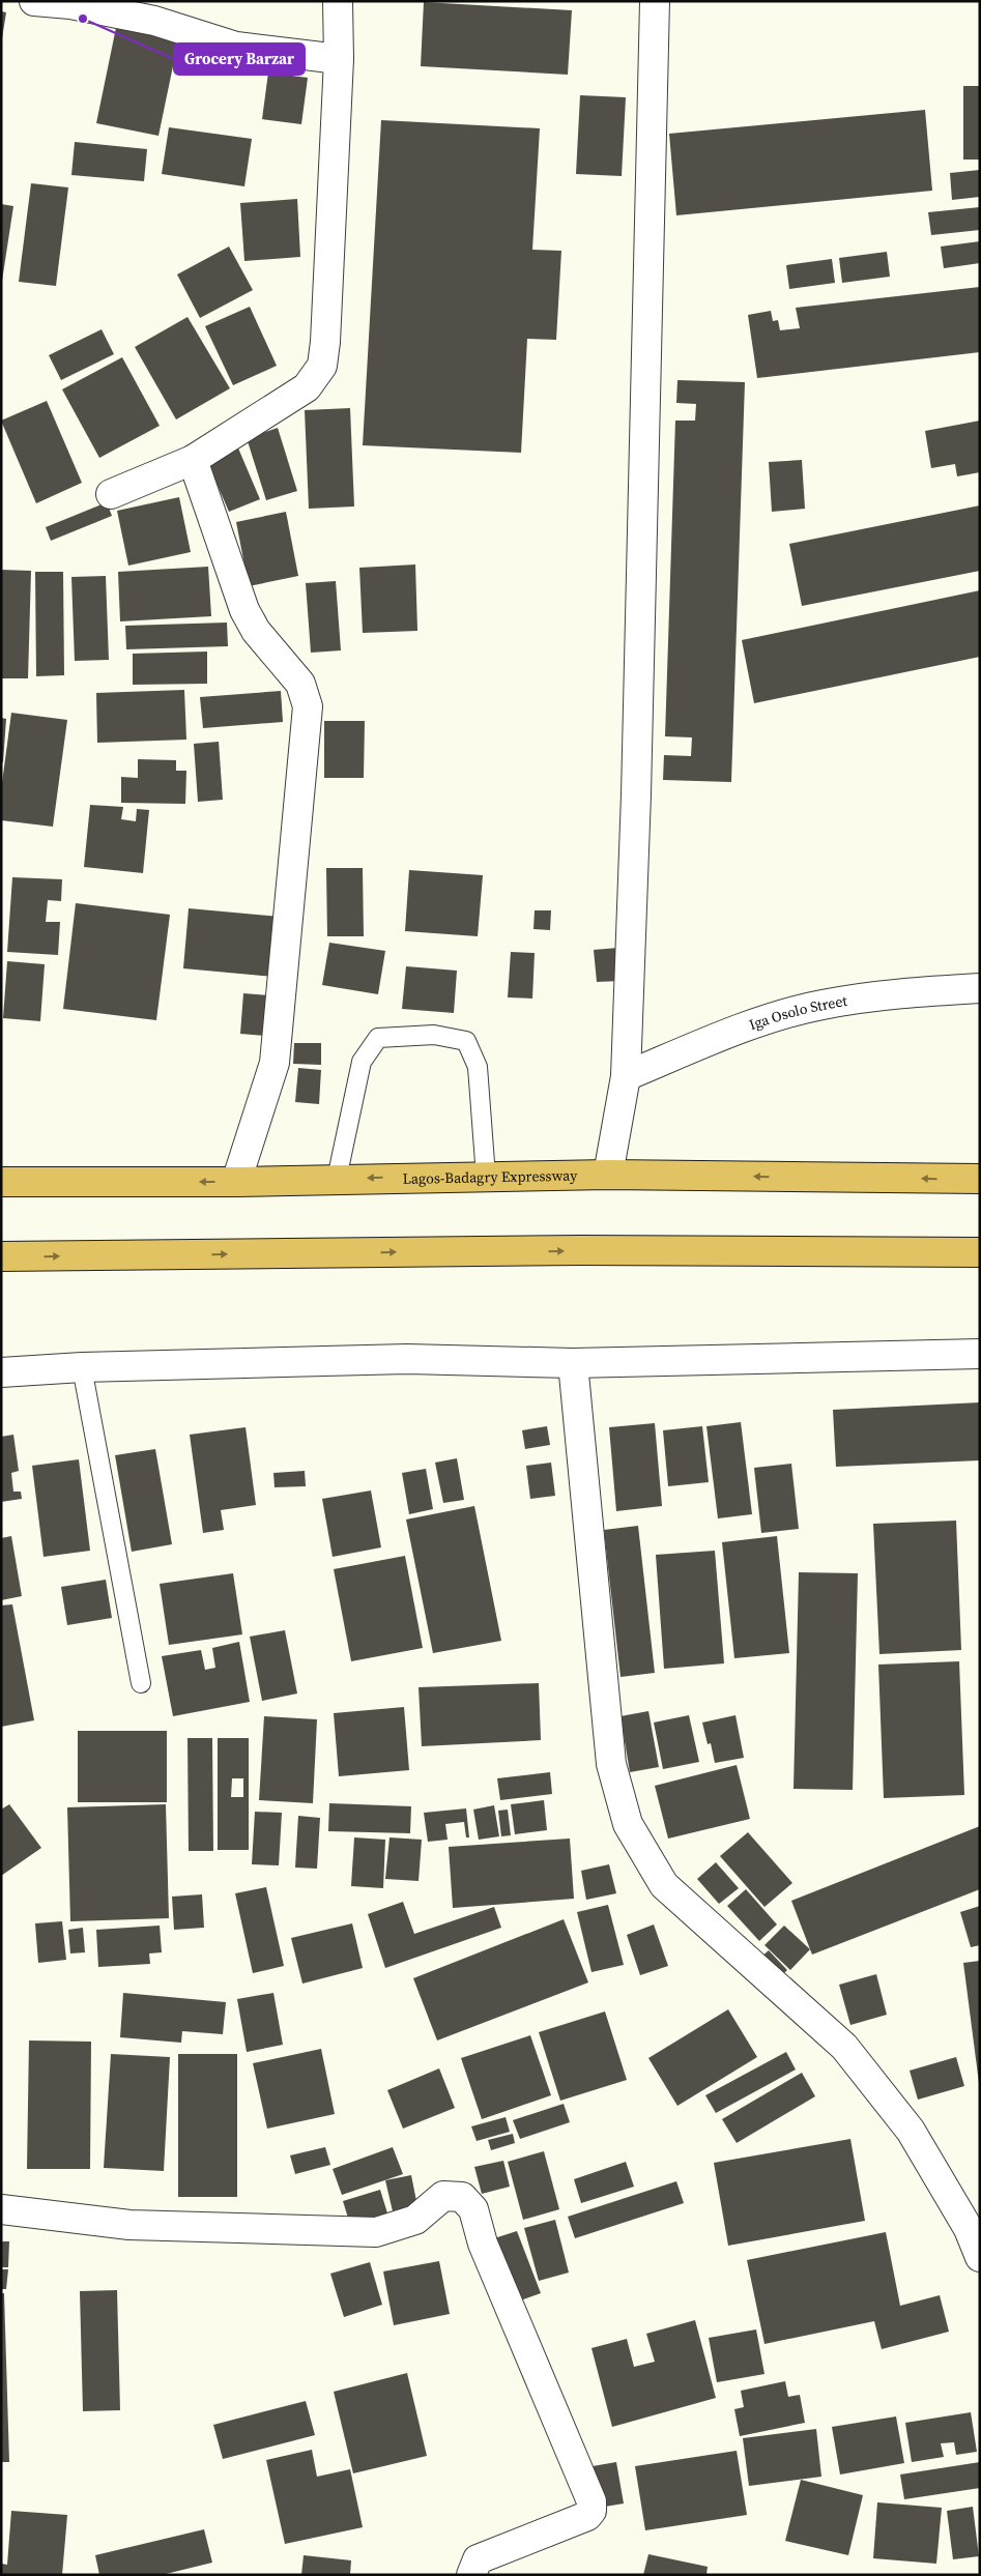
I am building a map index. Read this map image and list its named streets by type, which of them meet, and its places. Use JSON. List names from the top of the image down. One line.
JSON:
{"streets":{"highway":["Lagos-Badagry Expressway"],"street":["Iga Osolo Street"]},"places":["Grocery Barzar"]}
